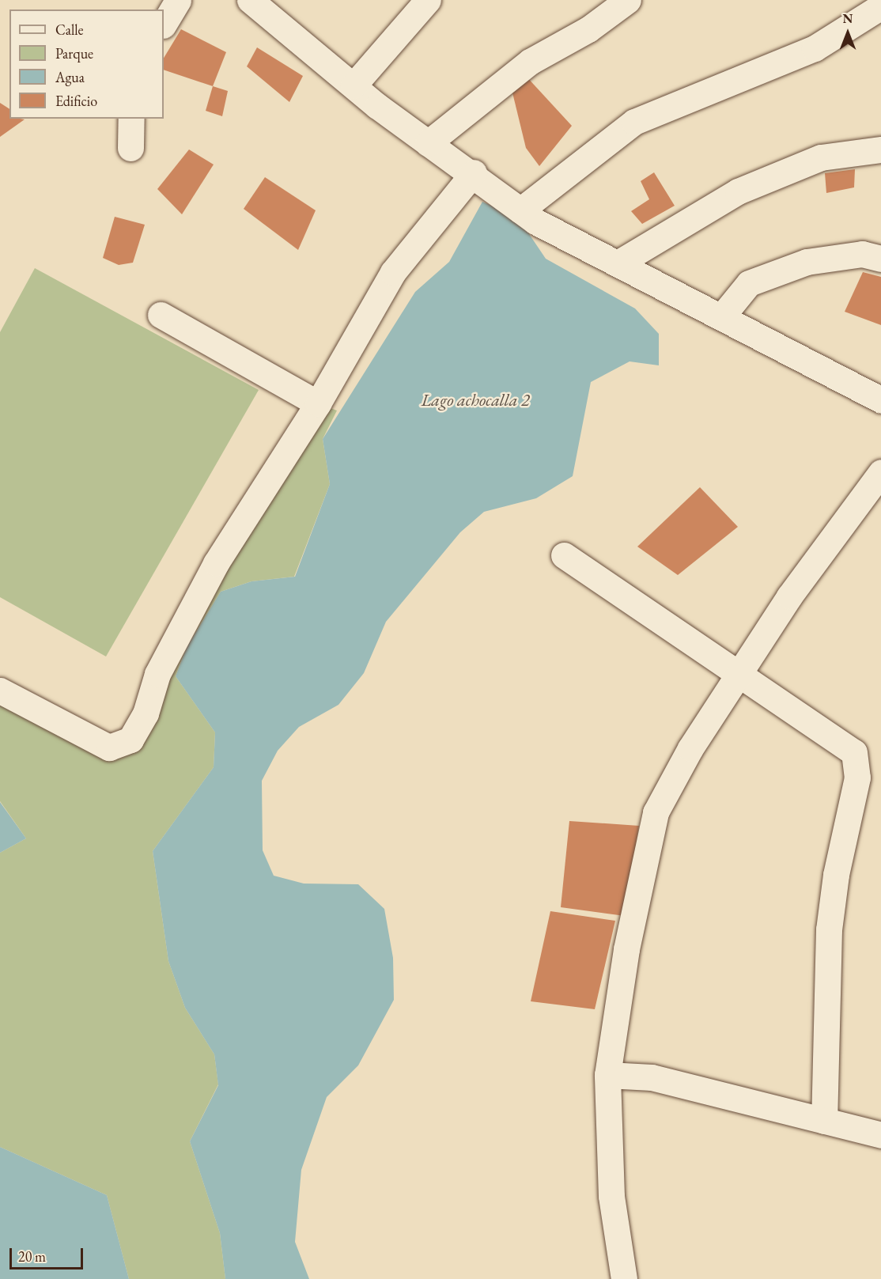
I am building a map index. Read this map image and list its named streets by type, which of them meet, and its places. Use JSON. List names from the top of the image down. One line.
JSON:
{"water":["Lago achocalla 2"],"legend":["Calle","Parque","Agua","Edificio"],"scale_bar":"20 m","north":"top"}
